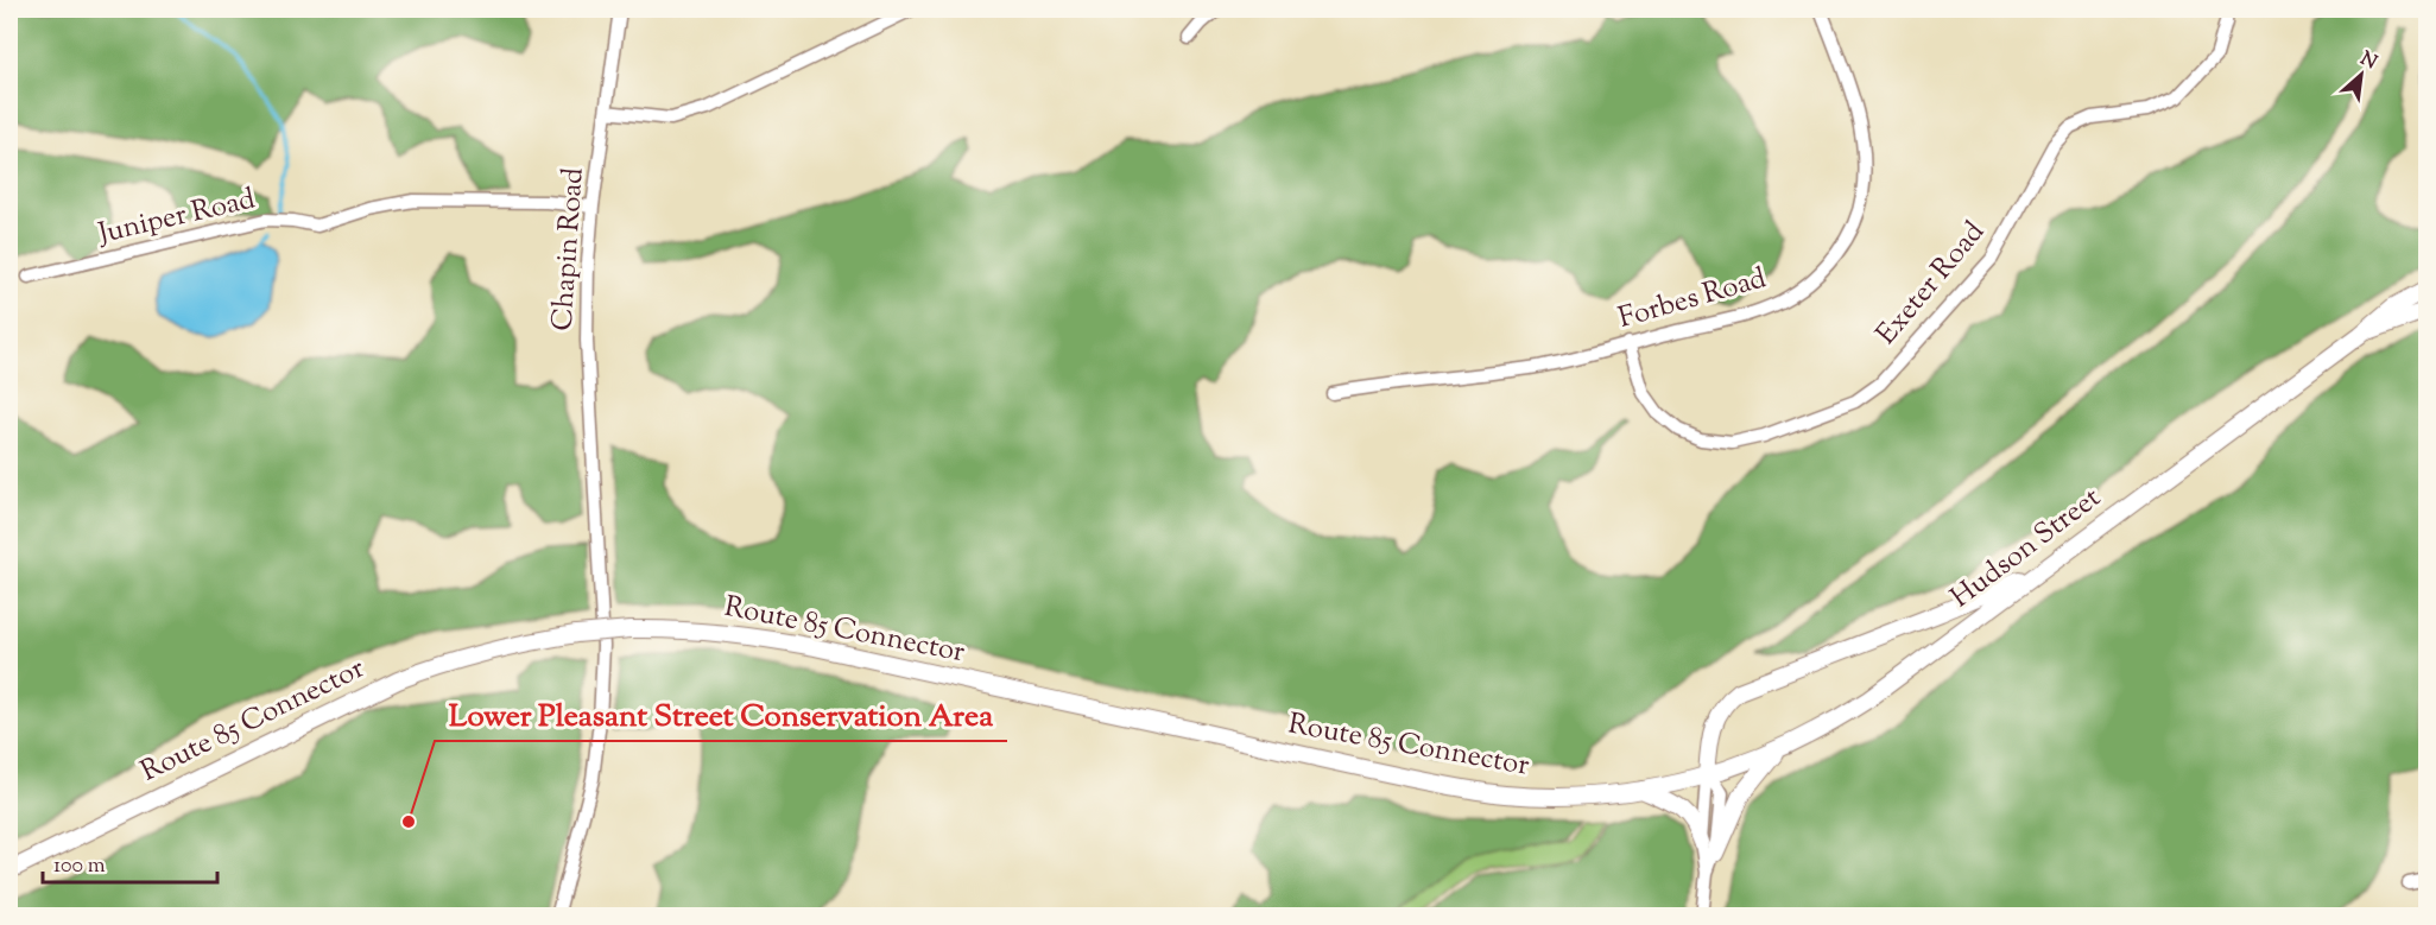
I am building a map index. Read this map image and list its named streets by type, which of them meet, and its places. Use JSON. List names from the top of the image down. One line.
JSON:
{"streets":{"main road":["Hudson Street","Route 85 Connector"],"street":["Juniper Road","Chapin Road","Exeter Road","Forbes Road"]},"crossings":[["Juniper Road","Chapin Road"],["Exeter Road","Forbes Road"],["Hudson Street","Route 85 Connector"]],"places":["Lower Pleasant Street Conservation Area"],"scale_bar":"100 m","north":"top right"}
